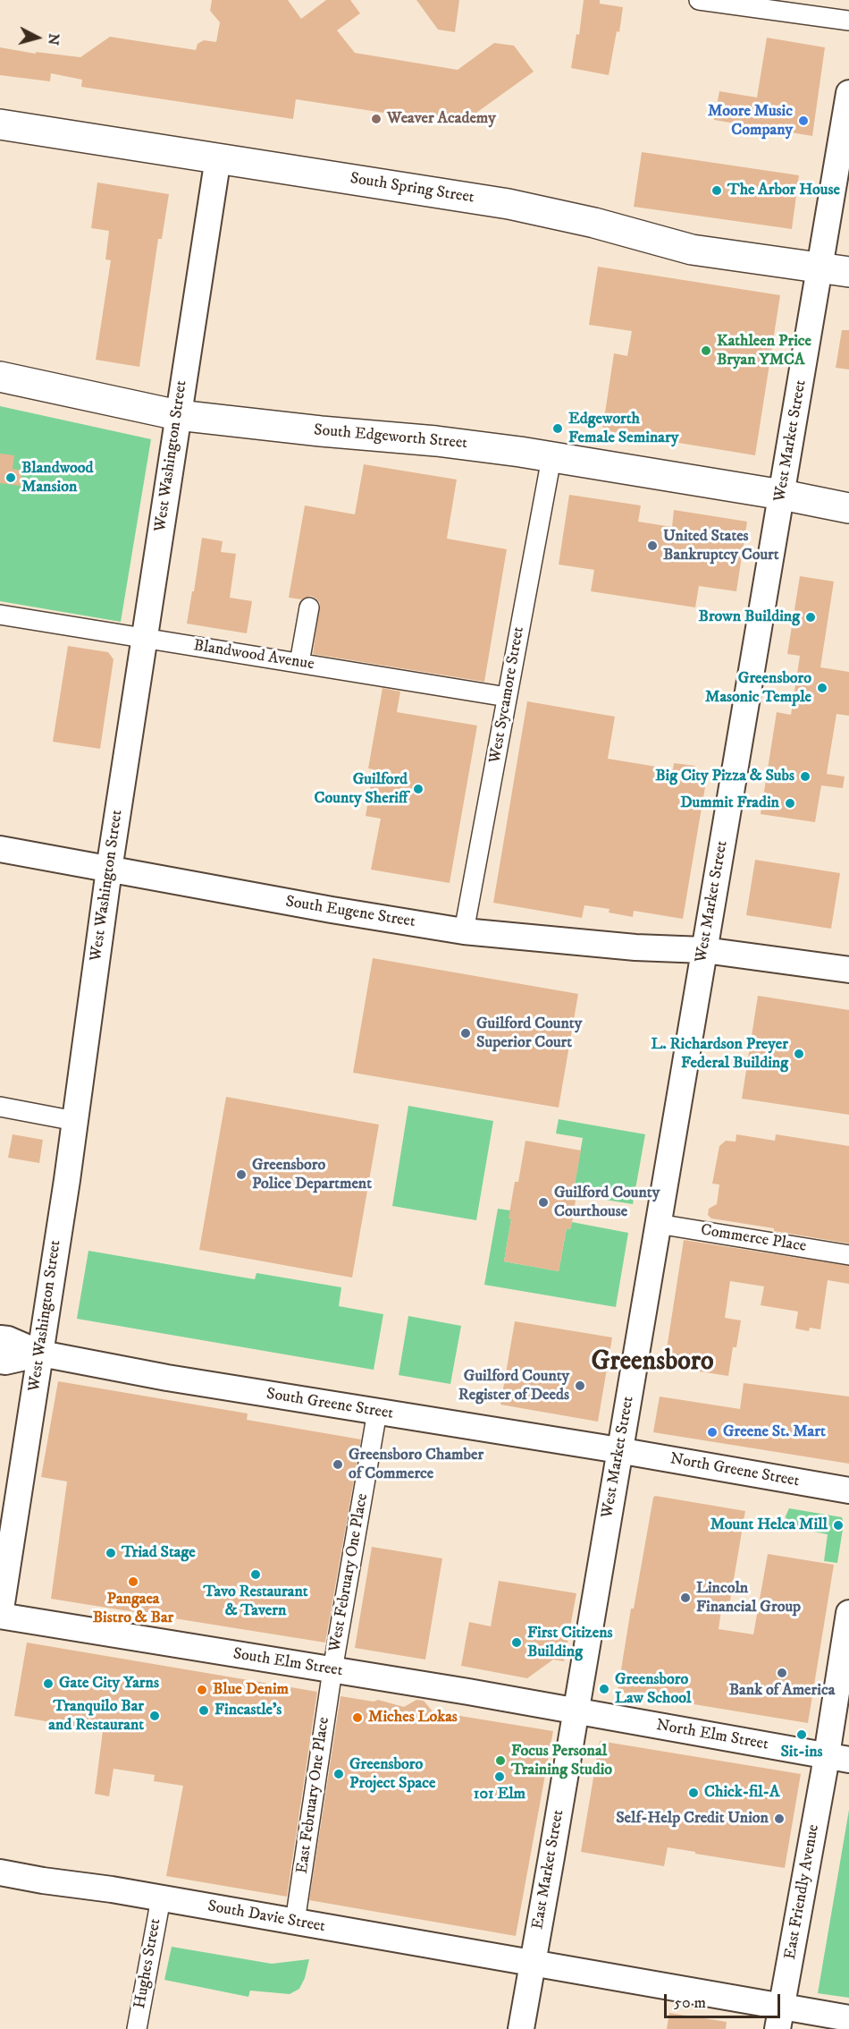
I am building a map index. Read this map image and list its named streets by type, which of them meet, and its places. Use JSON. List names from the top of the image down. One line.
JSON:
{"streets":{"main road":["South Spring Street","South Edgeworth Street","West Market Street","West Washington Street","South Eugene Street","South Greene Street","North Greene Street","South Elm Street","North Elm Street","East Market Street","East Friendly Avenue","South Davie Street"],"street":["Blandwood Avenue","West Sycamore Street","Commerce Place","West February One Place","East February One Place","Hughes Street"]},"crossings":[["South Spring Street","West Market Street"],["South Spring Street","West Washington Street"],["South Edgeworth Street","West Market Street"],["South Edgeworth Street","West Washington Street"],["South Edgeworth Street","West Sycamore Street"],["West Market Street","South Eugene Street"],["West Market Street","Commerce Place"],["West Market Street","South Greene Street"],["West Market Street","North Greene Street"],["West Market Street","South Elm Street"],["West Market Street","North Elm Street"],["West Market Street","East Market Street"],["West Washington Street","Blandwood Avenue"],["West Washington Street","South Eugene Street"],["West Washington Street","South Greene Street"],["West Washington Street","South Elm Street"],["Blandwood Avenue","West Sycamore Street"],["West Sycamore Street","South Eugene Street"],["South Greene Street","North Greene Street"],["South Greene Street","West February One Place"],["West February One Place","South Elm Street"],["West February One Place","East February One Place"],["South Elm Street","North Elm Street"],["South Elm Street","East February One Place"],["South Elm Street","East Market Street"],["North Elm Street","East Market Street"],["North Elm Street","East Friendly Avenue"],["East February One Place","South Davie Street"],["East Market Street","South Davie Street"],["East Friendly Avenue","South Davie Street"],["South Davie Street","Hughes Street"]],"districts":["Greensboro"],"places":["Weaver Academy","Moore Music Company","The Arbor House","Kathleen Price Bryan YMCA","Edgeworth Female Seminary","Blandwood Mansion","United States Bankruptcy Court","Brown Building","Greensboro Masonic Temple","Big City Pizza & Subs","Guilford County Sheriff","Dummit Fradin","Guilford County Superior Court","L. Richardson Preyer Federal Building","Greensboro Police Department","Guilford County Courthouse","Guilford County Register of Deeds","Greene St. Mart","Greensboro Chamber of Commerce","Mount Helca Mill","Triad Stage","Tavo Restaurant & Tavern","Pangaea Bistro & Bar","Lincoln Financial Group","First Citizens Building","Bank of America","Gate City Yarns","Greensboro Law School","Blue Denim","Fincastle's","Tranquilo Bar and Restaurant","Miches Lokas","Sit-ins","Focus Personal Training Studio","Greensboro Project Space","101 Elm","Chick-fil-A","Self-Help Credit Union"],"scale_bar":"50 m","north":"right"}
